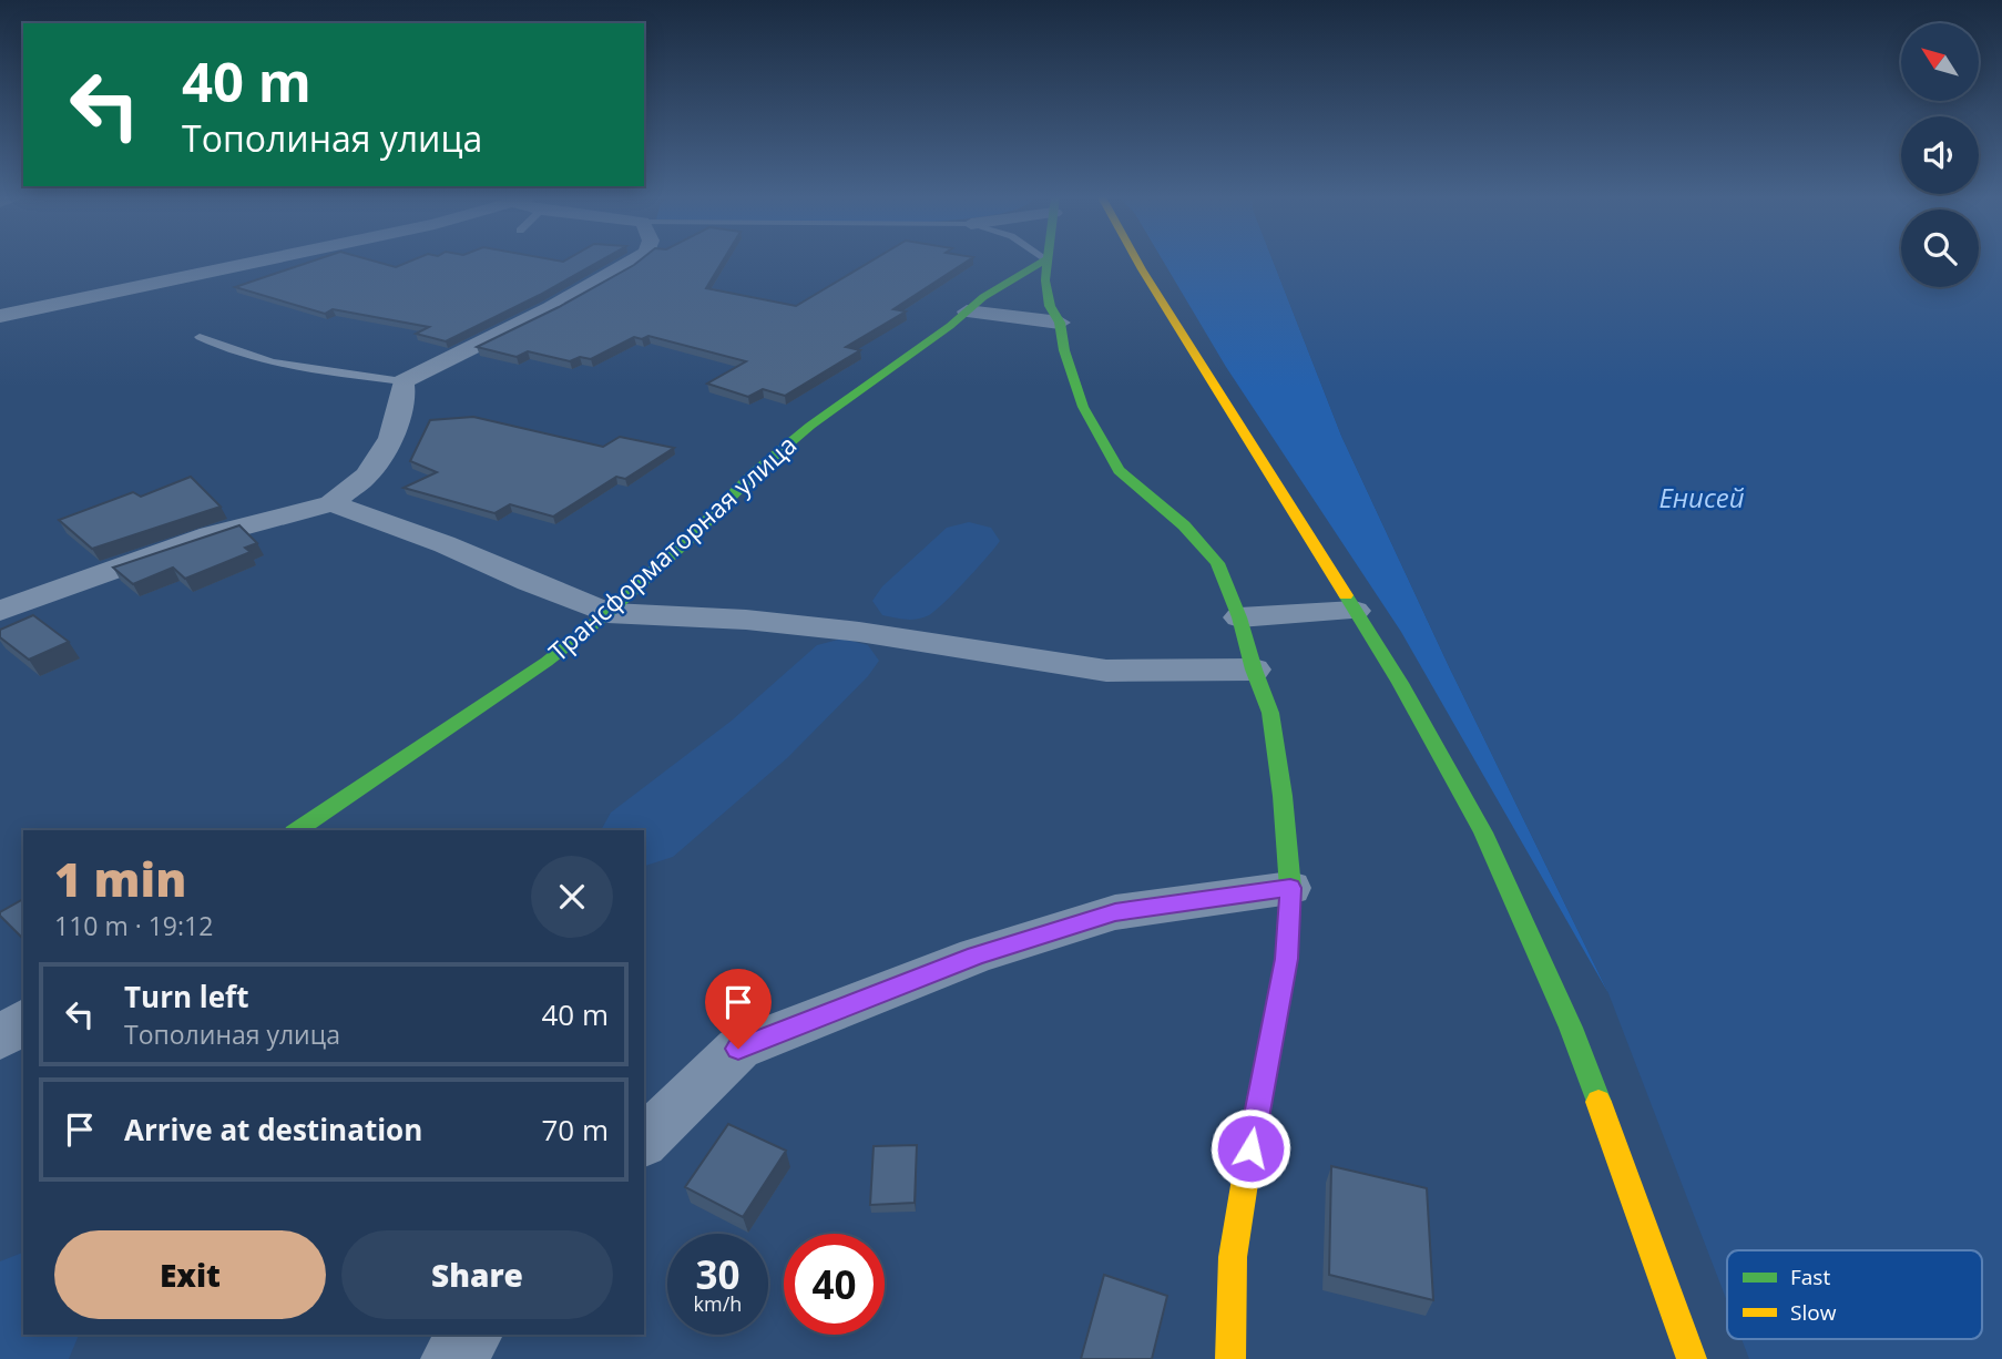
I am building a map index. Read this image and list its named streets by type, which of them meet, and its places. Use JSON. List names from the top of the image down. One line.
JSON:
{"streets":{"street":["Трансформаторная улица"]},"water":["Енисей"],"legend":["Fast","Slow"],"north":"top left","page":{"turn":["40 m","Тополиная улица"],"heading":["1 min","110 m · 19:12"],"list":[{"name":"Turn left","note":"Тополиная улица","value":"40 m"},{"name":"Arrive at destination","value":"70 m"}],"buttons":["Exit","Share"],"speed":"30 km/h","limit":"40"}}
